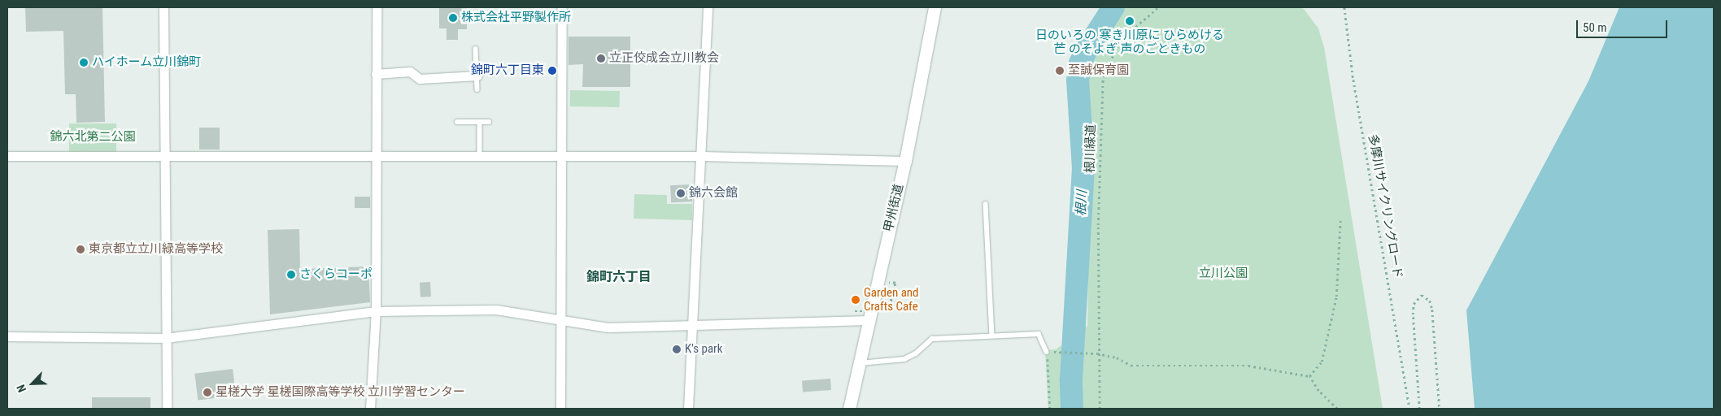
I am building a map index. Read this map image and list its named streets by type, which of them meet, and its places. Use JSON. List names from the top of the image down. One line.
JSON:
{"streets":{"main road":["甲州街道"],"path":["根川緑道","多摩川サイクリングロード"]},"districts":["錦町六丁目"],"water":["根川"],"parks":["錦六北第二公園","立川公園"],"places":["株式会社平野製作所","日のいろの 寒き川原に ひらめける 芒 のそよぎ 声のごときもの","立正佼成会立川教会","ハイホーム立川錦町","錦町六丁目東","至誠保育園","錦六会館","東京都立立川緑高等学校","さくらコーポ","Garden and Crafts Cafe","K's park","星槎大学 星槎国際高等学校 立川学習センター"],"scale_bar":"50 m","north":"bottom left"}
